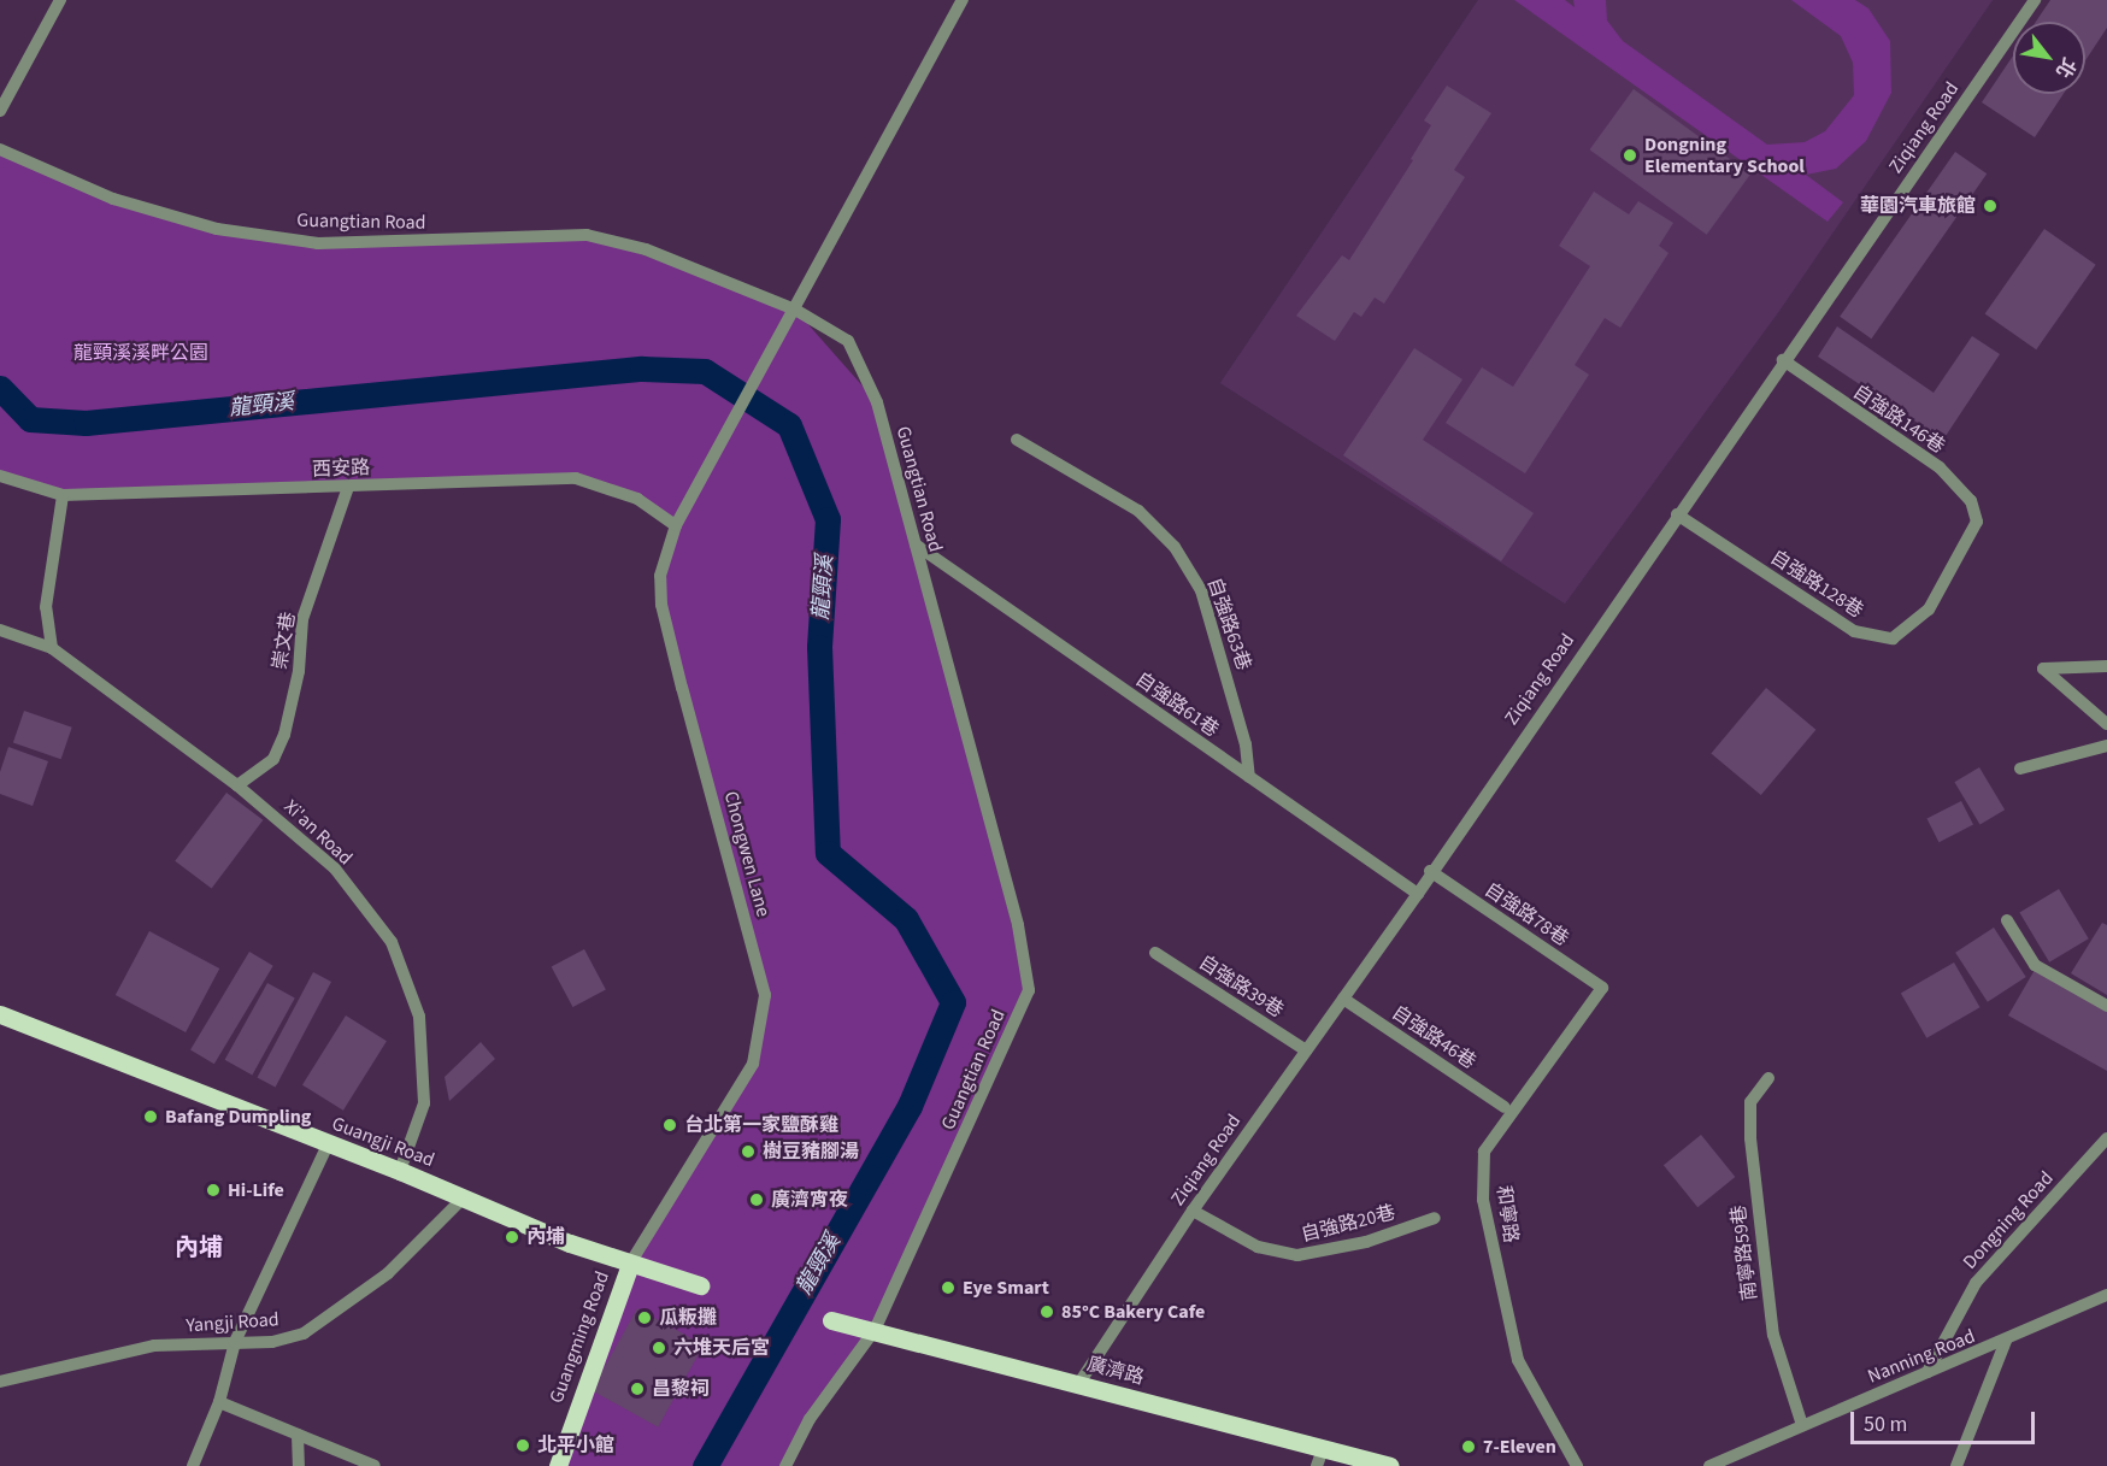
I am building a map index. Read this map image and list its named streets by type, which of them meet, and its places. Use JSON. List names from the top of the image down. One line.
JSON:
{"streets":{"main road":["Guangji Road","Guangming Road","廣濟路"],"street":["Ziqiang Road","Guangtian Road","自強路146巷","西安路","自強路128巷","自強路63巷","崇文巷","自強路61巷","Xi'an Road","Chongwen Lane","自強路78巷","自強路39巷","自強路46巷","和寧路","Dongning Road","自強路20巷","南寧路59巷","Yangji Road","Nanning Road"]},"crossings":[["Ziqiang Road","自強路146巷"],["Ziqiang Road","自強路128巷"],["Ziqiang Road","自強路61巷"],["Ziqiang Road","自強路78巷"],["Ziqiang Road","自強路39巷"],["Ziqiang Road","自強路46巷"],["Ziqiang Road","自強路20巷"],["Ziqiang Road","廣濟路"],["Guangtian Road","自強路61巷"],["Guangtian Road","Chongwen Lane"],["Guangtian Road","廣濟路"],["自強路146巷","自強路128巷"],["西安路","崇文巷"],["西安路","Chongwen Lane"],["自強路63巷","自強路61巷"],["崇文巷","Xi'an Road"],["Xi'an Road","Guangji Road"],["Chongwen Lane","Guangji Road"],["Chongwen Lane","Guangming Road"],["自強路78巷","和寧路"],["Guangji Road","Yangji Road"],["Guangji Road","Guangming Road"],["Dongning Road","Nanning Road"],["南寧路59巷","Nanning Road"]],"districts":["內埔"],"water":["龍頸溪"],"parks":["龍頸溪溪畔公園"],"places":["Dongning Elementary School","華園汽車旅館","Bafang Dumpling","台北第一家鹽酥雞","樹豆豬腳湯","Hi-Life","廣濟宵夜","內埔","Eye Smart","85°C Bakery Cafe","瓜粄攤","六堆天后宮","昌黎祠","北平小館","7-Eleven"],"scale_bar":"50 m","north":"bottom right"}
